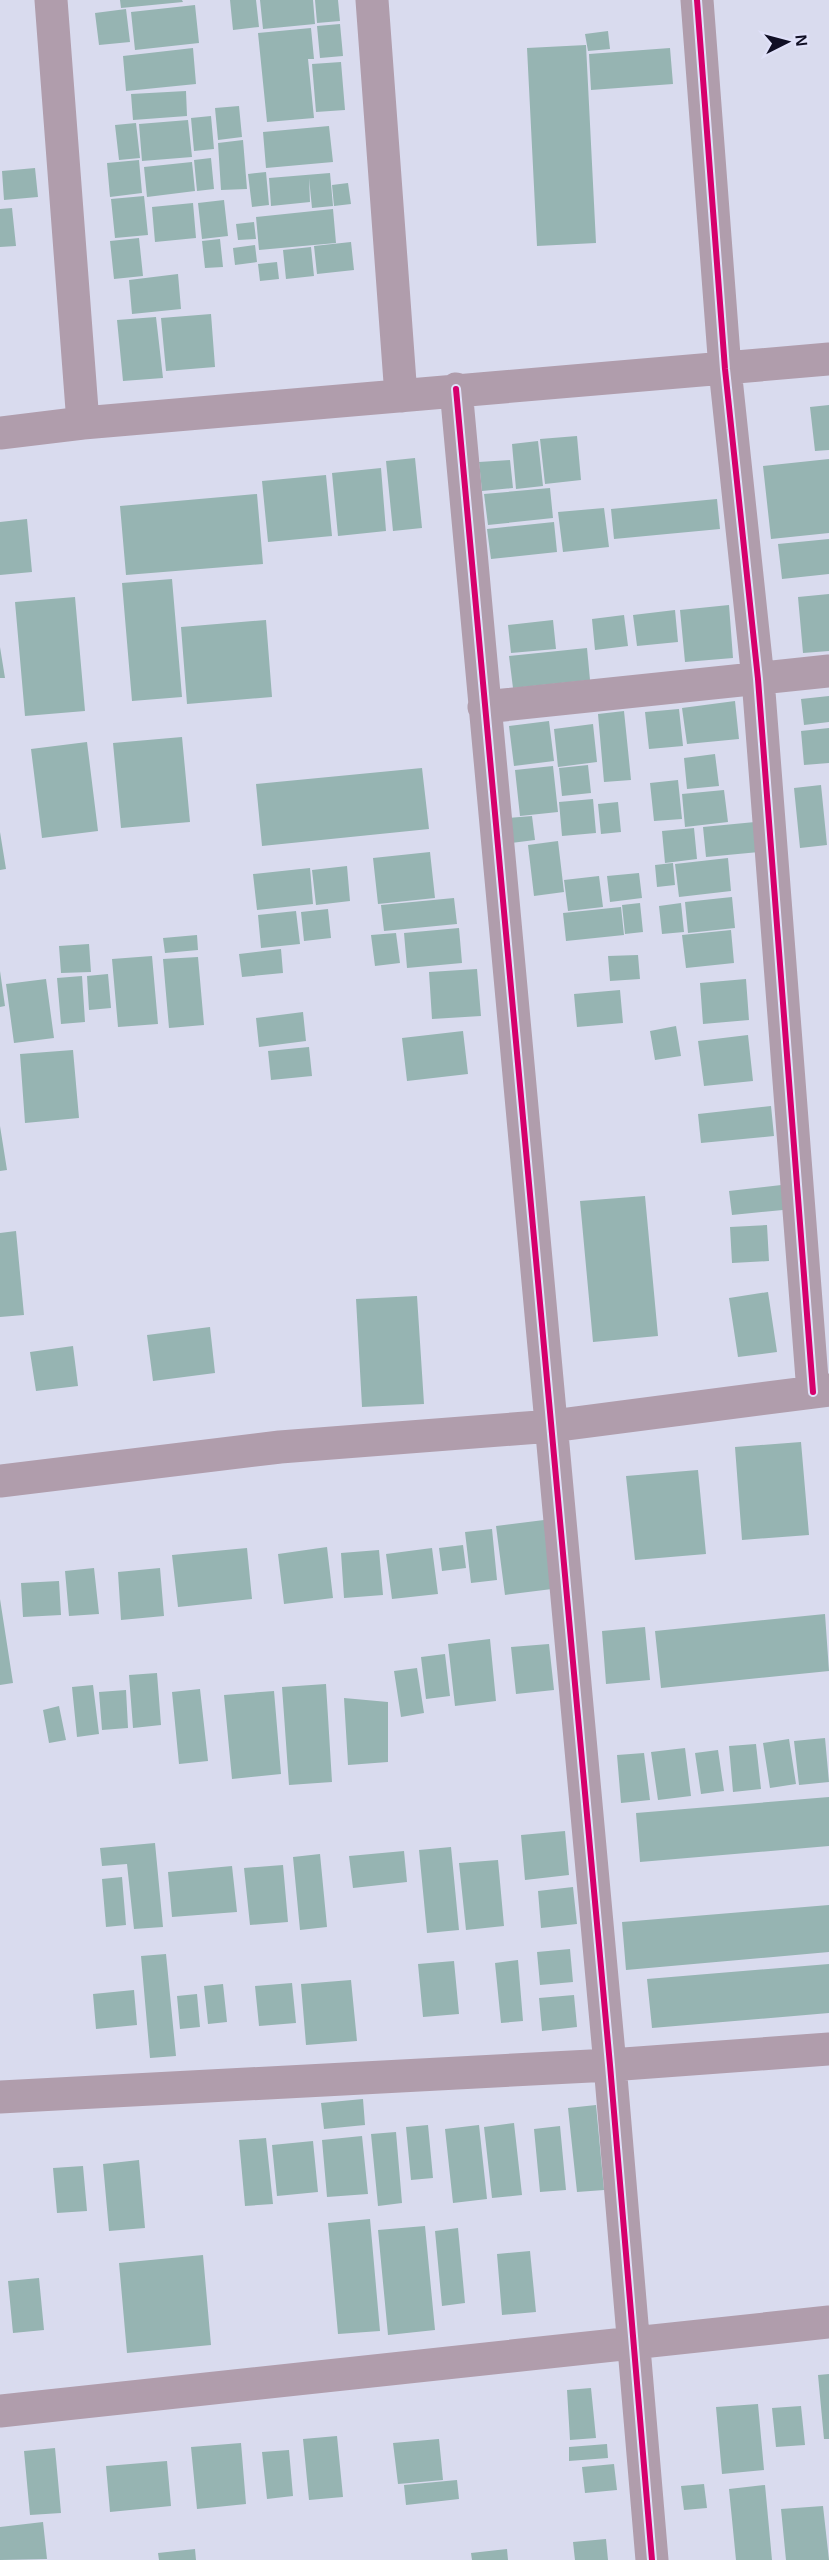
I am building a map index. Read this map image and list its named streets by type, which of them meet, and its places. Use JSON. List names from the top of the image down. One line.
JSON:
{"north":"right"}
